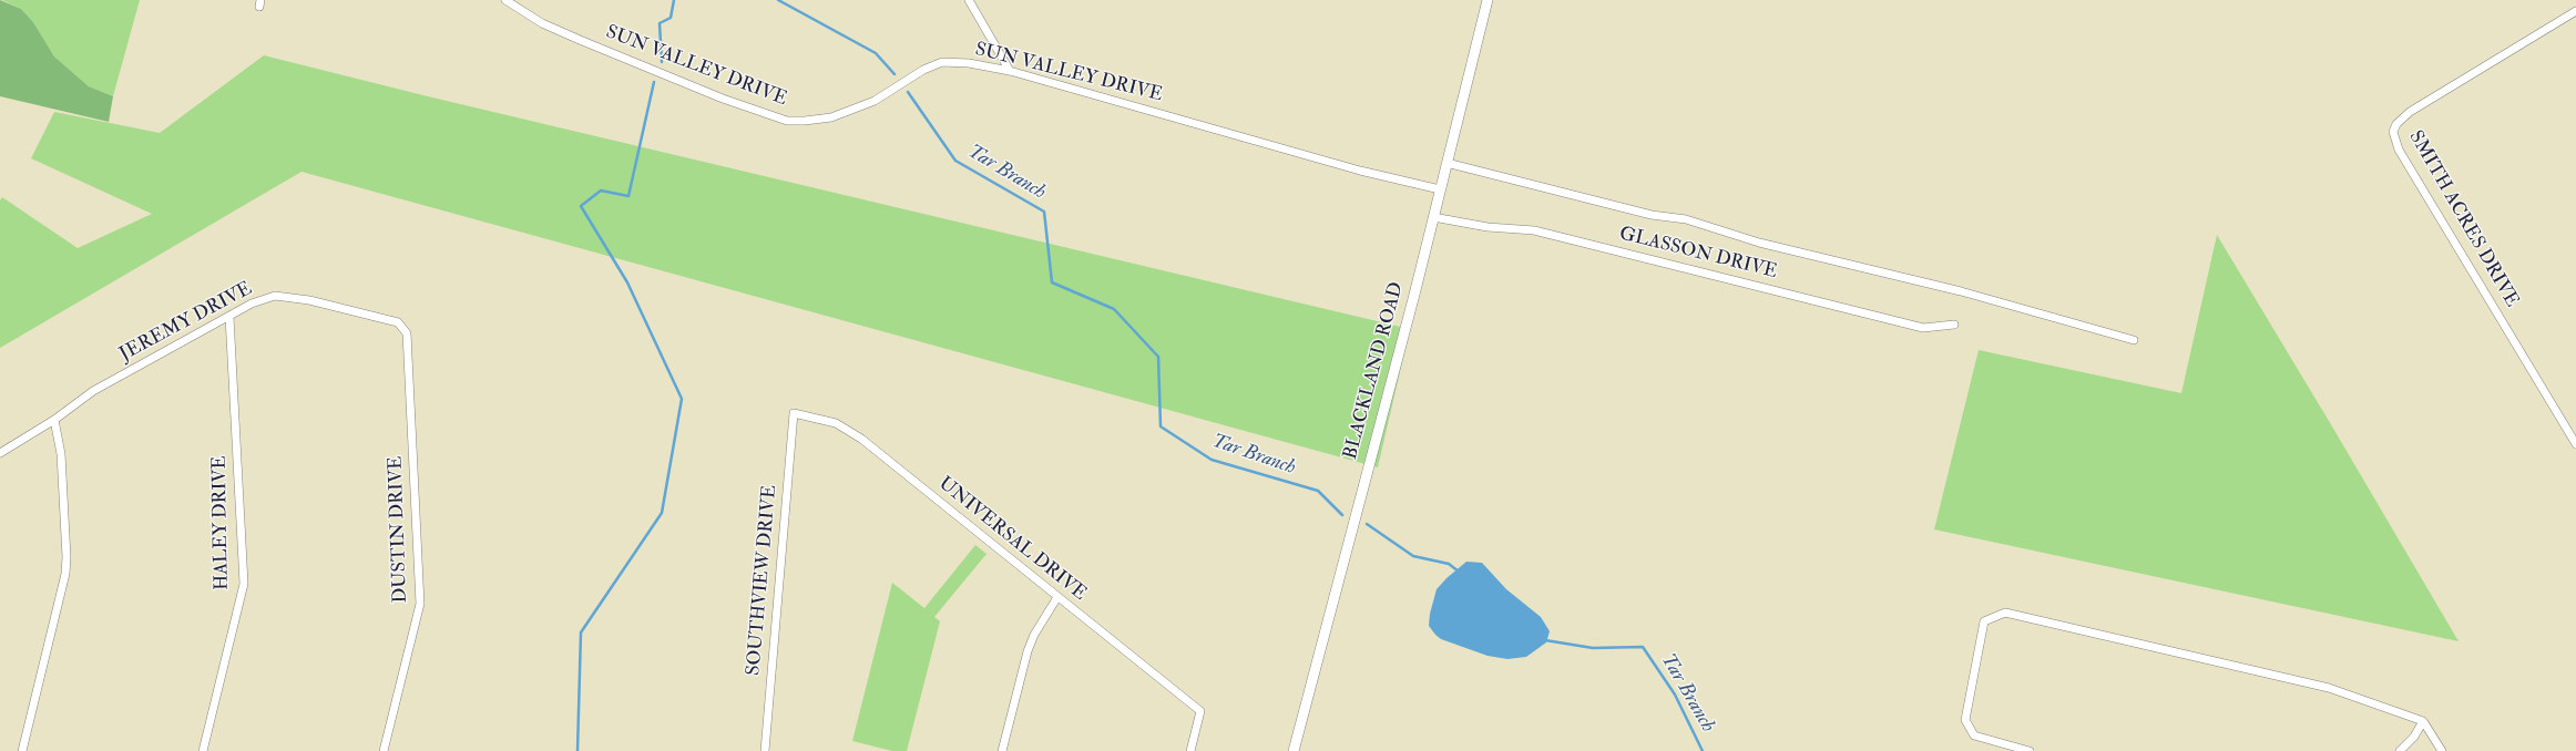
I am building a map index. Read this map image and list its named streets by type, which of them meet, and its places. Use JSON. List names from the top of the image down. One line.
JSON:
{"streets":{"street":["SUN VALLEY DRIVE","SMITH ACRES DRIVE","GLASSON DRIVE","JEREMY DRIVE","BLACKLAND ROAD","HALEY DRIVE","DUSTIN DRIVE","UNIVERSAL DRIVE","SOUTHVIEW DRIVE"]},"crossings":[["SUN VALLEY DRIVE","BLACKLAND ROAD"],["GLASSON DRIVE","BLACKLAND ROAD"],["JEREMY DRIVE","HALEY DRIVE"],["JEREMY DRIVE","DUSTIN DRIVE"],["UNIVERSAL DRIVE","SOUTHVIEW DRIVE"]],"water":["Tar Branch"]}
